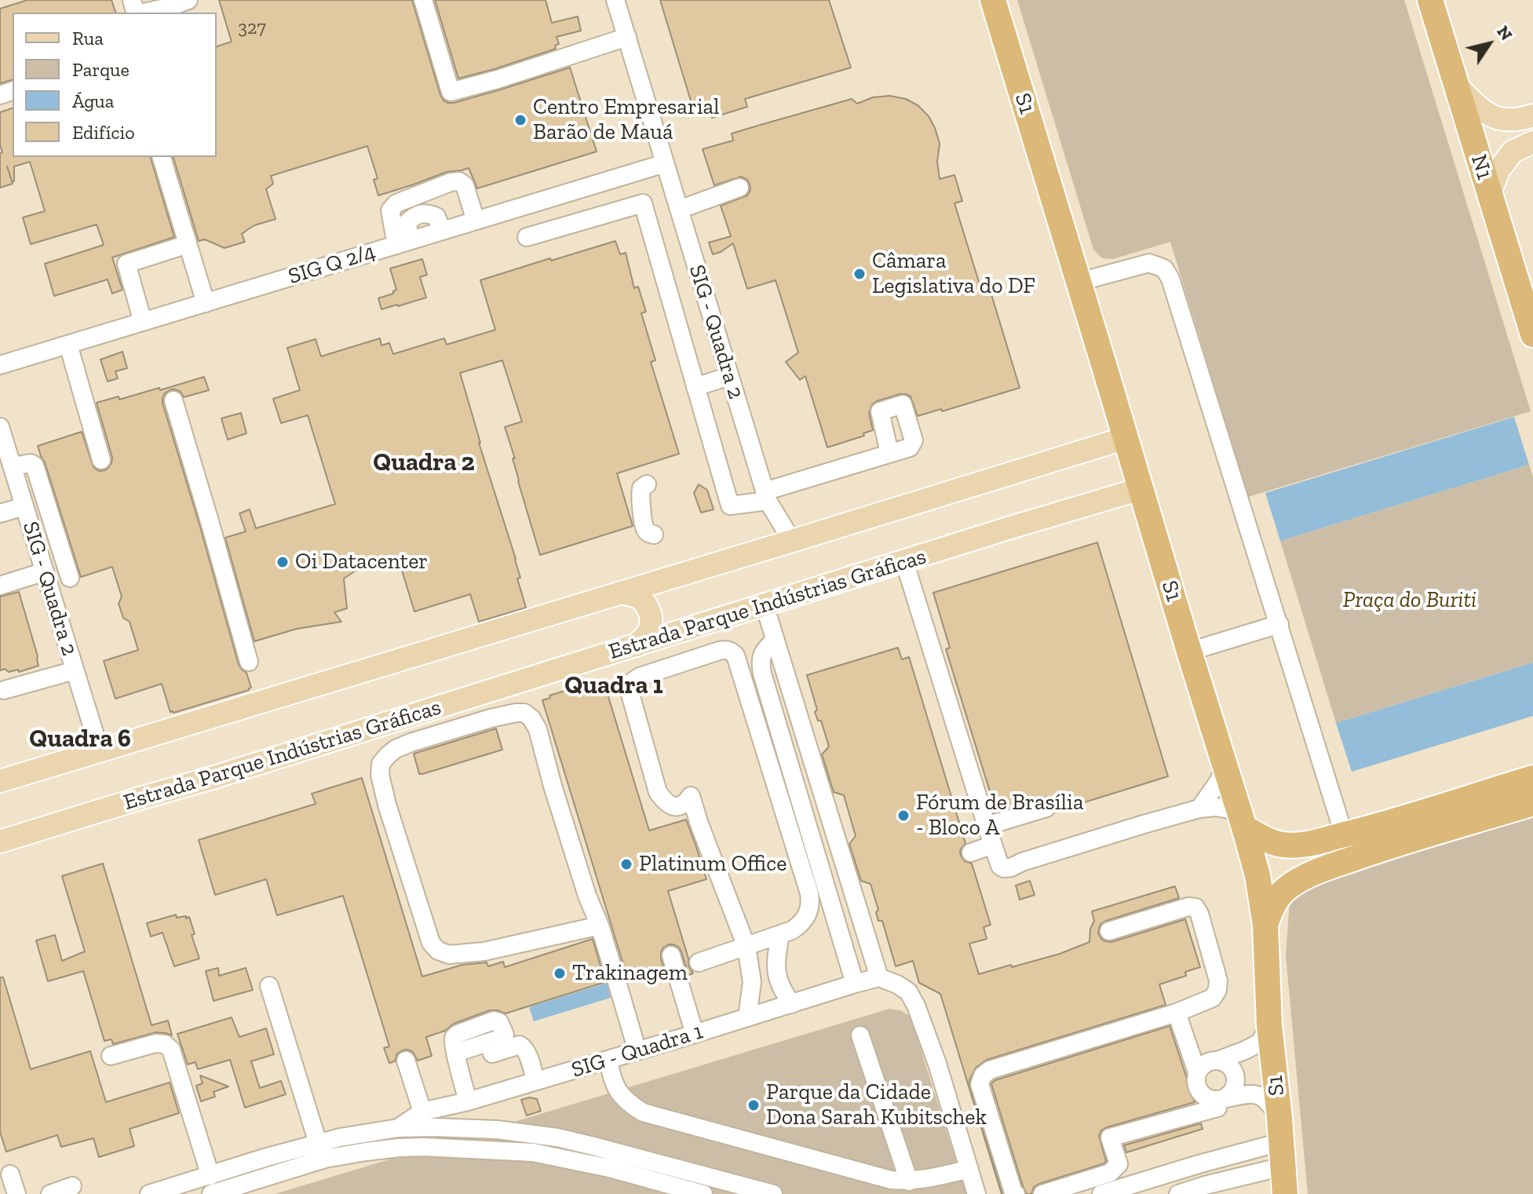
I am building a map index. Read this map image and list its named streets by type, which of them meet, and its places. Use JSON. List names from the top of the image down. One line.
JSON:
{"streets":{"highway":["S1","N1"],"main road":["Estrada Parque Indústrias Gráficas"],"street":["SIG Q 2/4","SIG - Quadra 2","SIG - Quadra 1"]},"crossings":[["S1","Estrada Parque Indústrias Gráficas"],["SIG Q 2/4","SIG - Quadra 2"]],"districts":["Quadra 2","Quadra 1","Quadra 6"],"parks":["Praça do Buriti"],"places":["Centro Empresarial Barão de Mauá","Câmara Legislativa do DF","Oi Datacenter","Fórum de Brasília - Bloco A","Platinum Office","Trakinagem","Parque da Cidade Dona Sarah Kubitschek"],"house_numbers":["327"],"legend":["Rua","Parque","Água","Edifício"],"north":"top right"}
